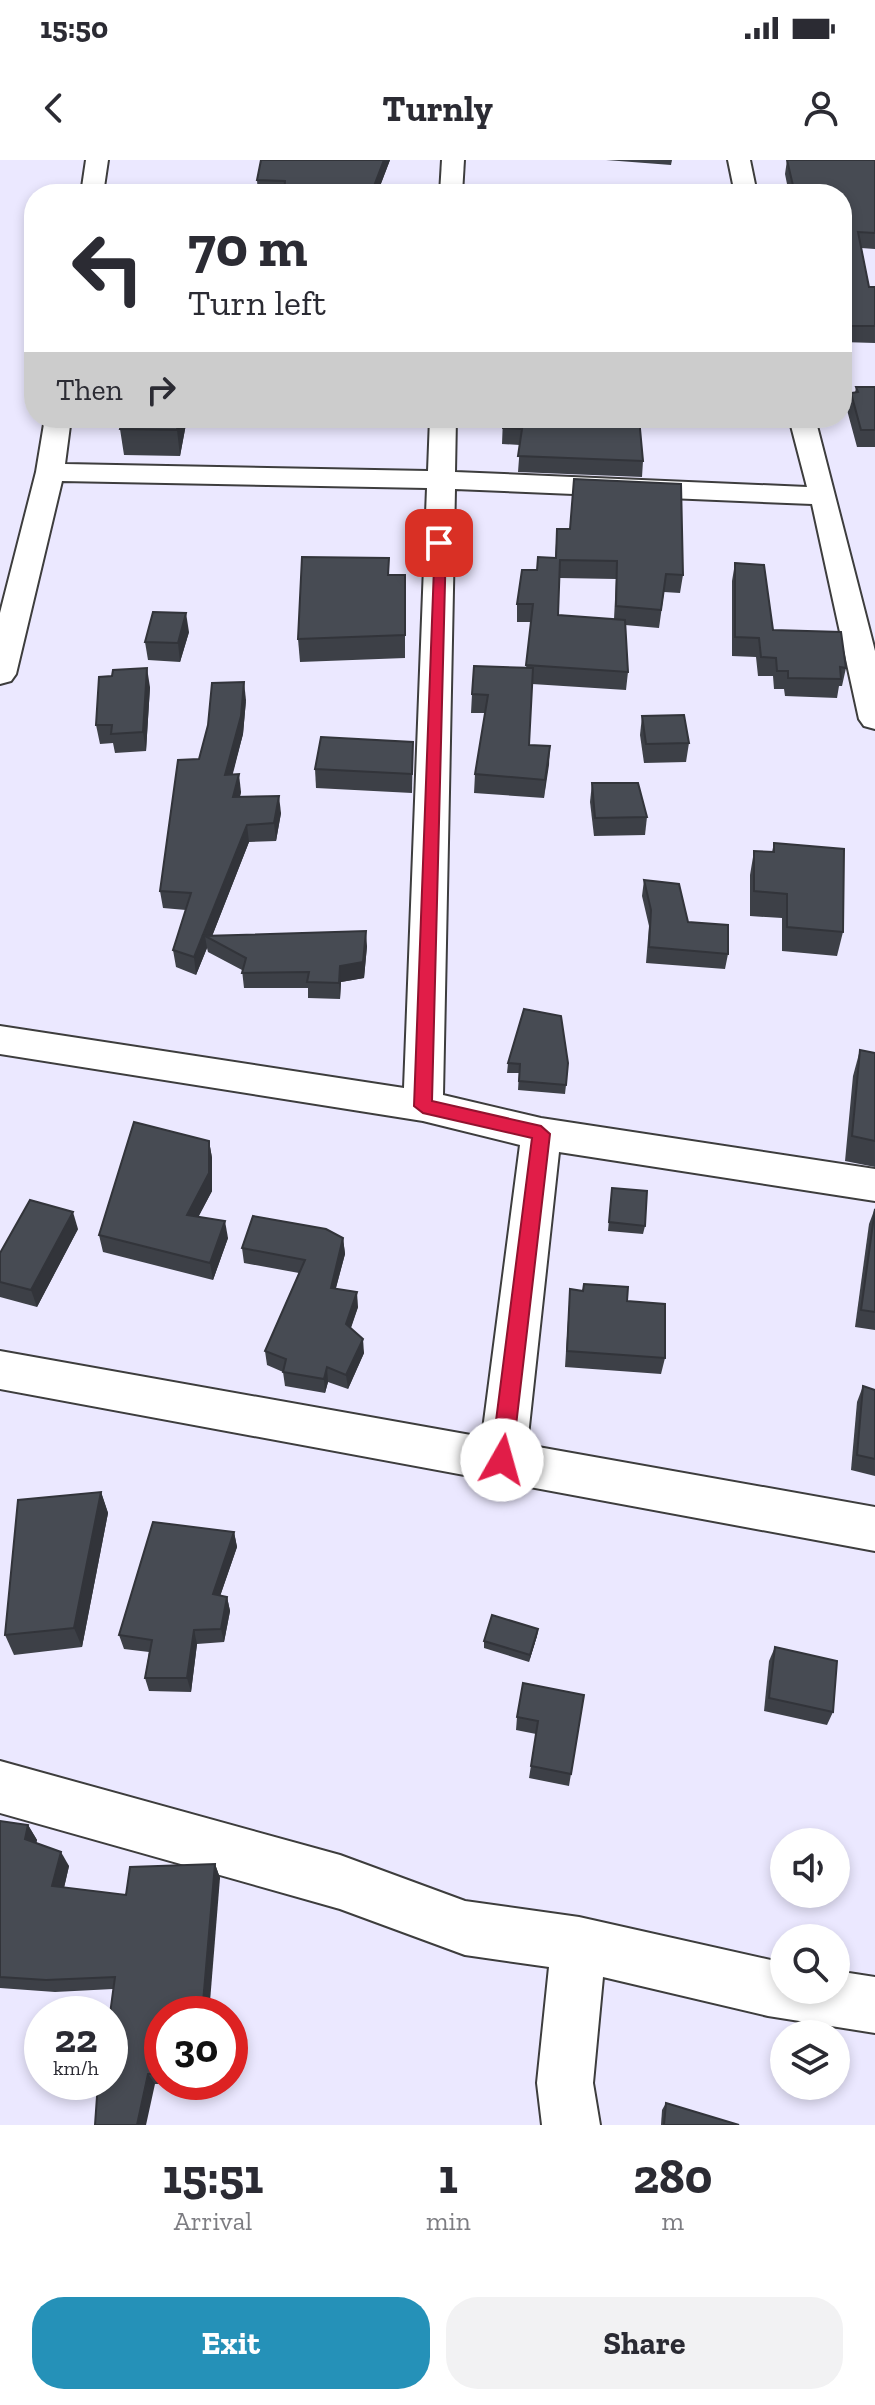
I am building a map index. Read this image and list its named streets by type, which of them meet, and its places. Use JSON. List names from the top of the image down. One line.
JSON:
{"page":{"status":"15:50","header":"Turnly","turn":["70 m","Turn left"],"then":"Then","speed":"22 km/h","limit":"30","eta":["15:51","Arrival","1","min","280","m"],"buttons":["Exit","Share"]}}
